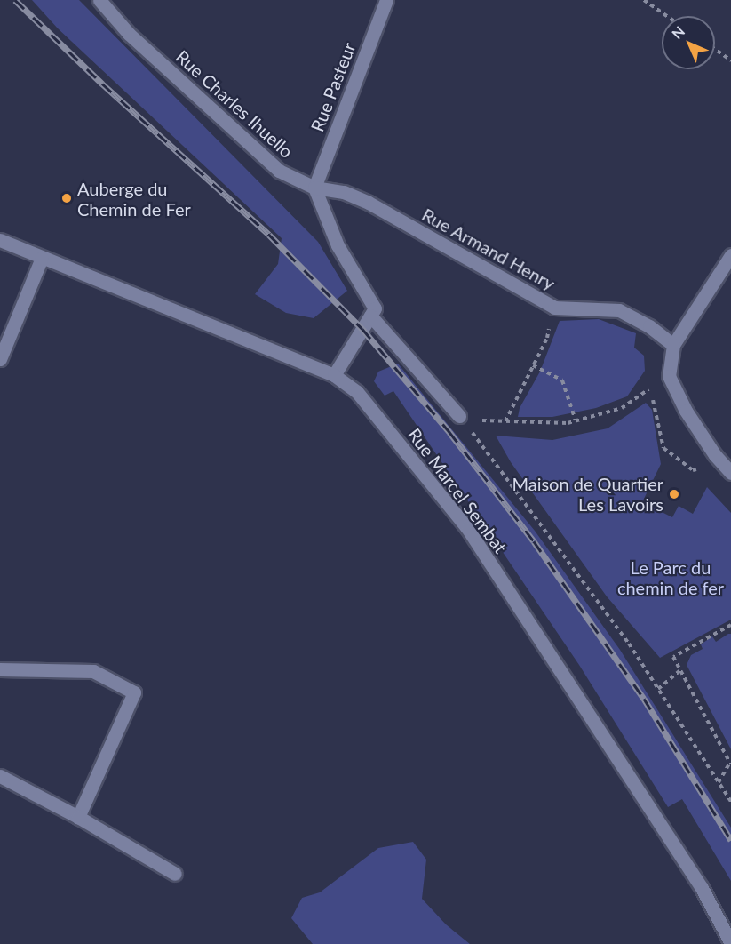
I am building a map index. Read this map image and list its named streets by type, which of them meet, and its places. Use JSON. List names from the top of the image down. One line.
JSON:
{"streets":{"street":["Rue Pasteur","Rue Charles Ihuello","Rue Armand Henry","Rue Marcel Sembat"]},"crossings":[["Rue Pasteur","Rue Charles Ihuello"],["Rue Pasteur","Rue Armand Henry"],["Rue Charles Ihuello","Rue Armand Henry"]],"parks":["Le Parc du chemin de fer"],"places":["Auberge du Chemin de Fer","Maison de Quartier Les Lavoirs"],"north":"top left"}
